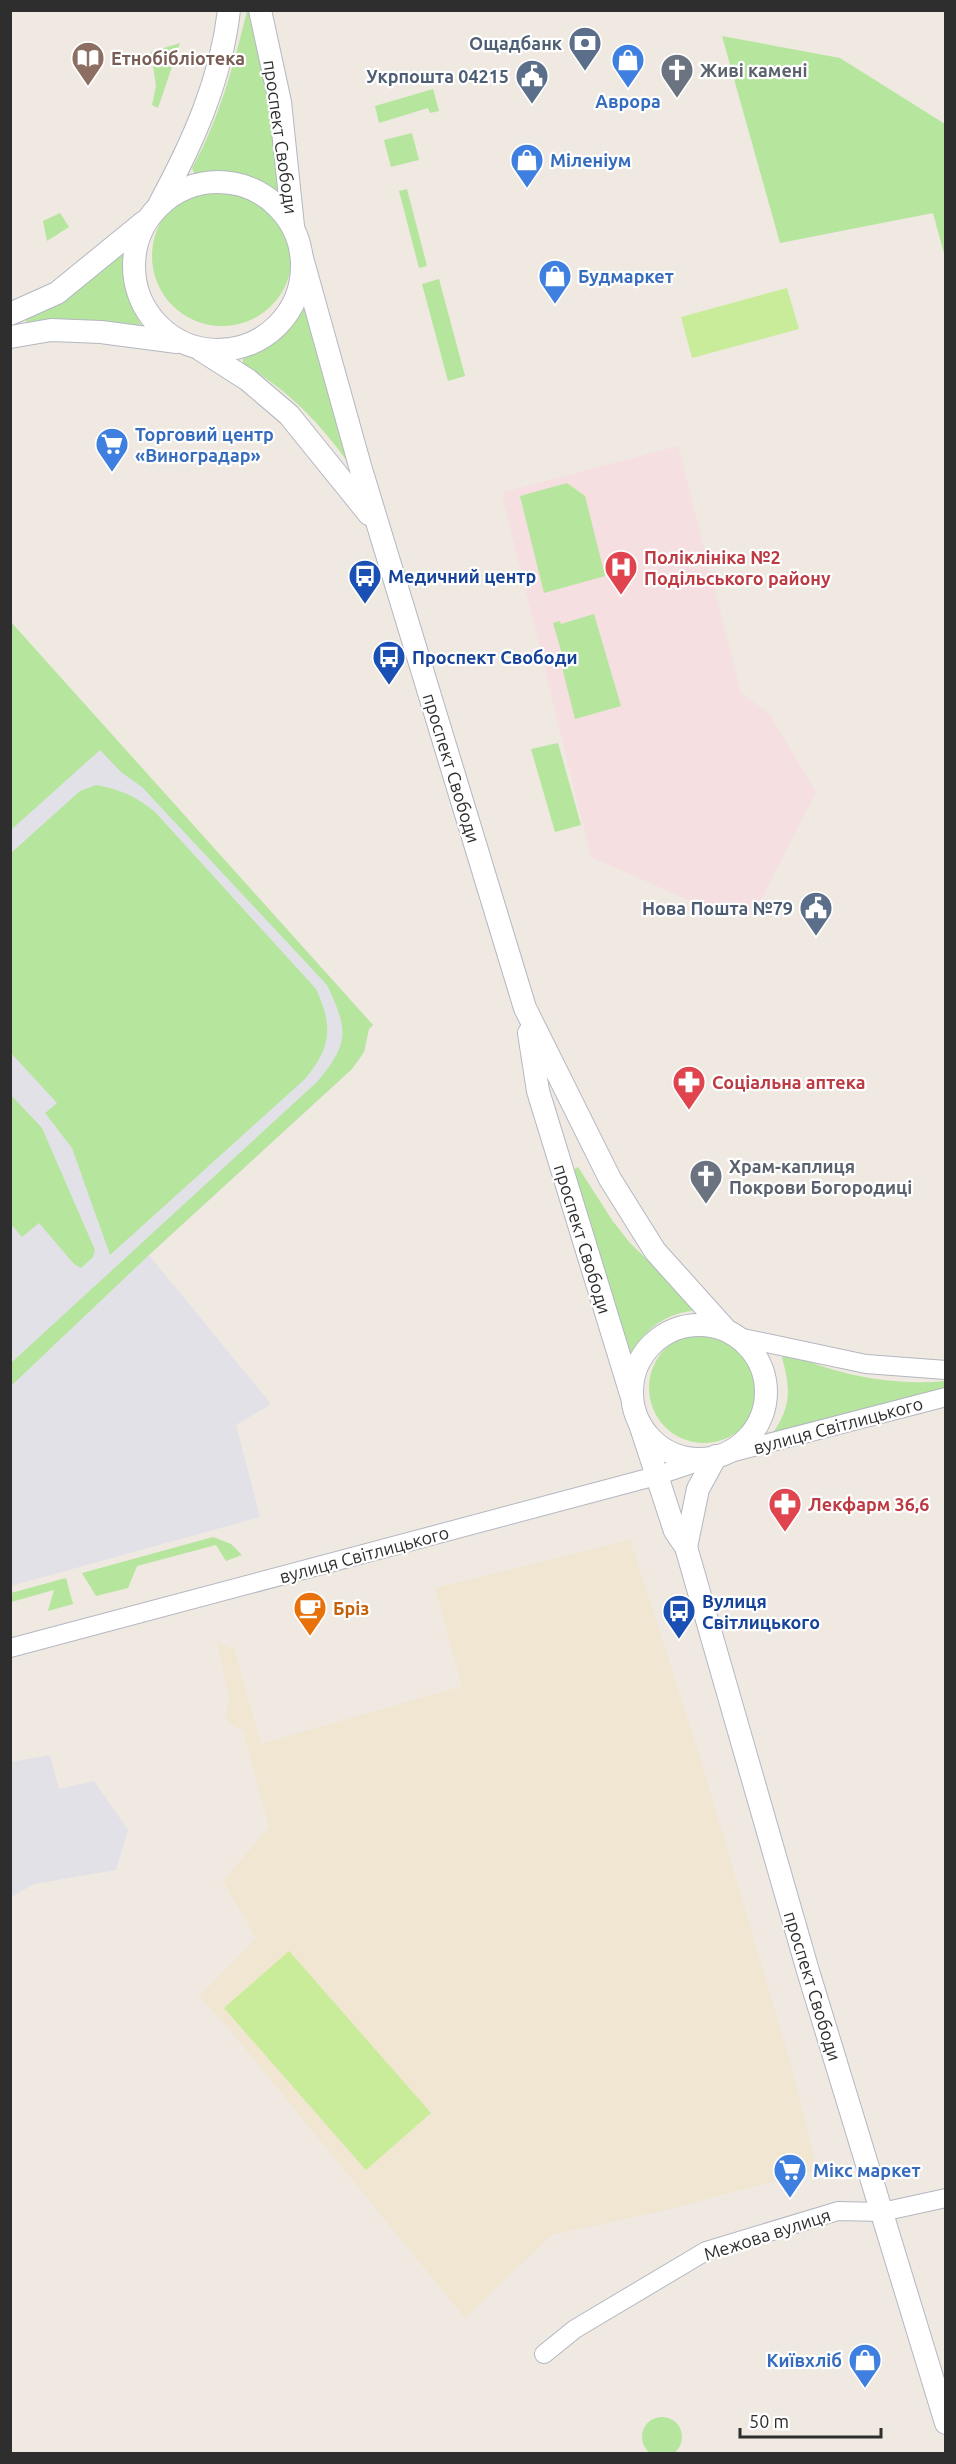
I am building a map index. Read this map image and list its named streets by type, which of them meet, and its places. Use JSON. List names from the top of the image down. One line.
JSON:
{"streets":{"street":["проспект Свободи","вулиця Світлицького","Межова вулиця"]},"crossings":[["проспект Свободи","вулиця Світлицького"],["проспект Свободи","Межова вулиця"]],"places":{"bank":["Ощадбанк"],"library":["Етнобібліотека"],"shop":["Аврора","Міленіум","Будмаркет","Київхліб"],"church":["Живі камені","Храм-каплиця Покрови Богородиці"],"public building":["Укрпошта 04215","Нова Пошта №79"],"supermarket":["Торговий центр «Виноградар»","Мікс маркет"],"hospital":["Поліклініка №2 Подільського району"],"bus stop":["Медичний центр","Проспект Свободи","Вулиця Світлицького"],"pharmacy":["Соціальна аптека","Лекфарм 36,6"],"cafe":["Бріз"]},"scale_bar":"50 m"}
